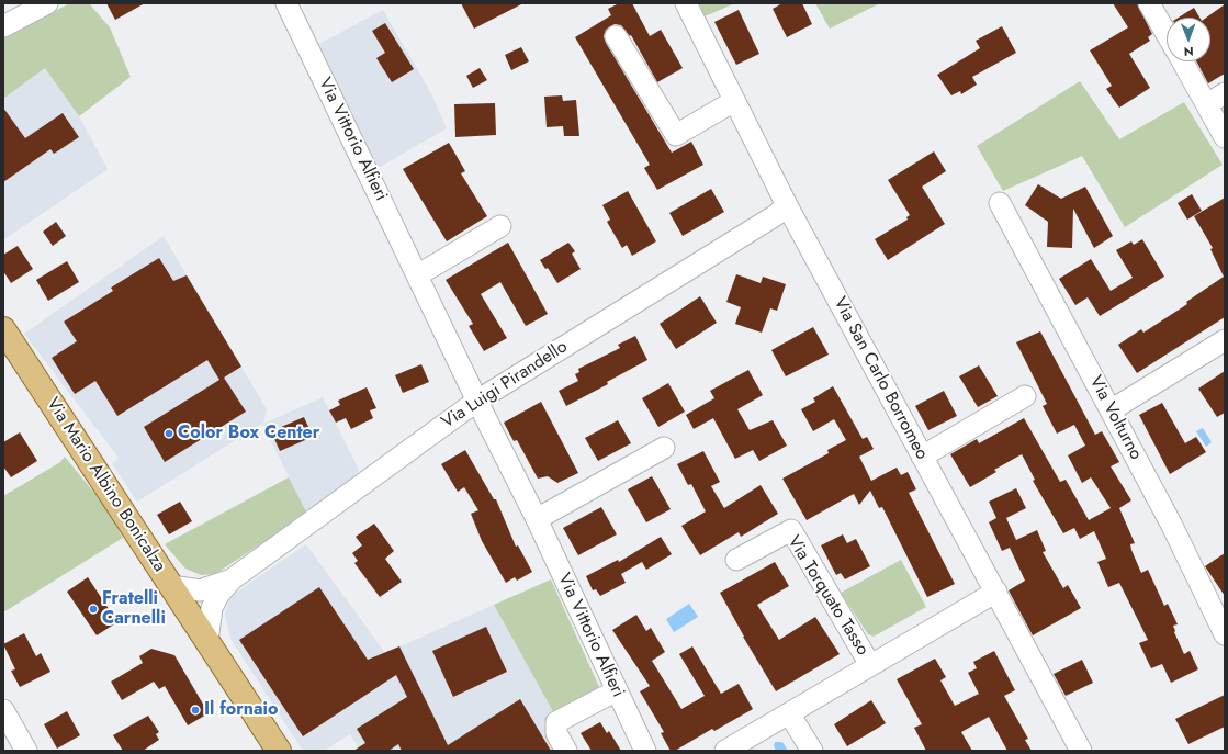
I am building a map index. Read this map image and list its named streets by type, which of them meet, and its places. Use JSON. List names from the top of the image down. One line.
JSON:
{"streets":{"main road":["Via Mario Albino Bonicalza"],"street":["Via Vittorio Alfieri","Via San Carlo Borromeo","Via Luigi Pirandello","Via Volturno","Via Torquato Tasso"]},"crossings":[["Via Vittorio Alfieri","Via Luigi Pirandello"],["Via San Carlo Borromeo","Via Luigi Pirandello"],["Via San Carlo Borromeo","Via Torquato Tasso"],["Via Luigi Pirandello","Via Mario Albino Bonicalza"]],"places":["Color Box Center","Fratelli Carnelli","Il fornaio"],"north":"bottom"}
